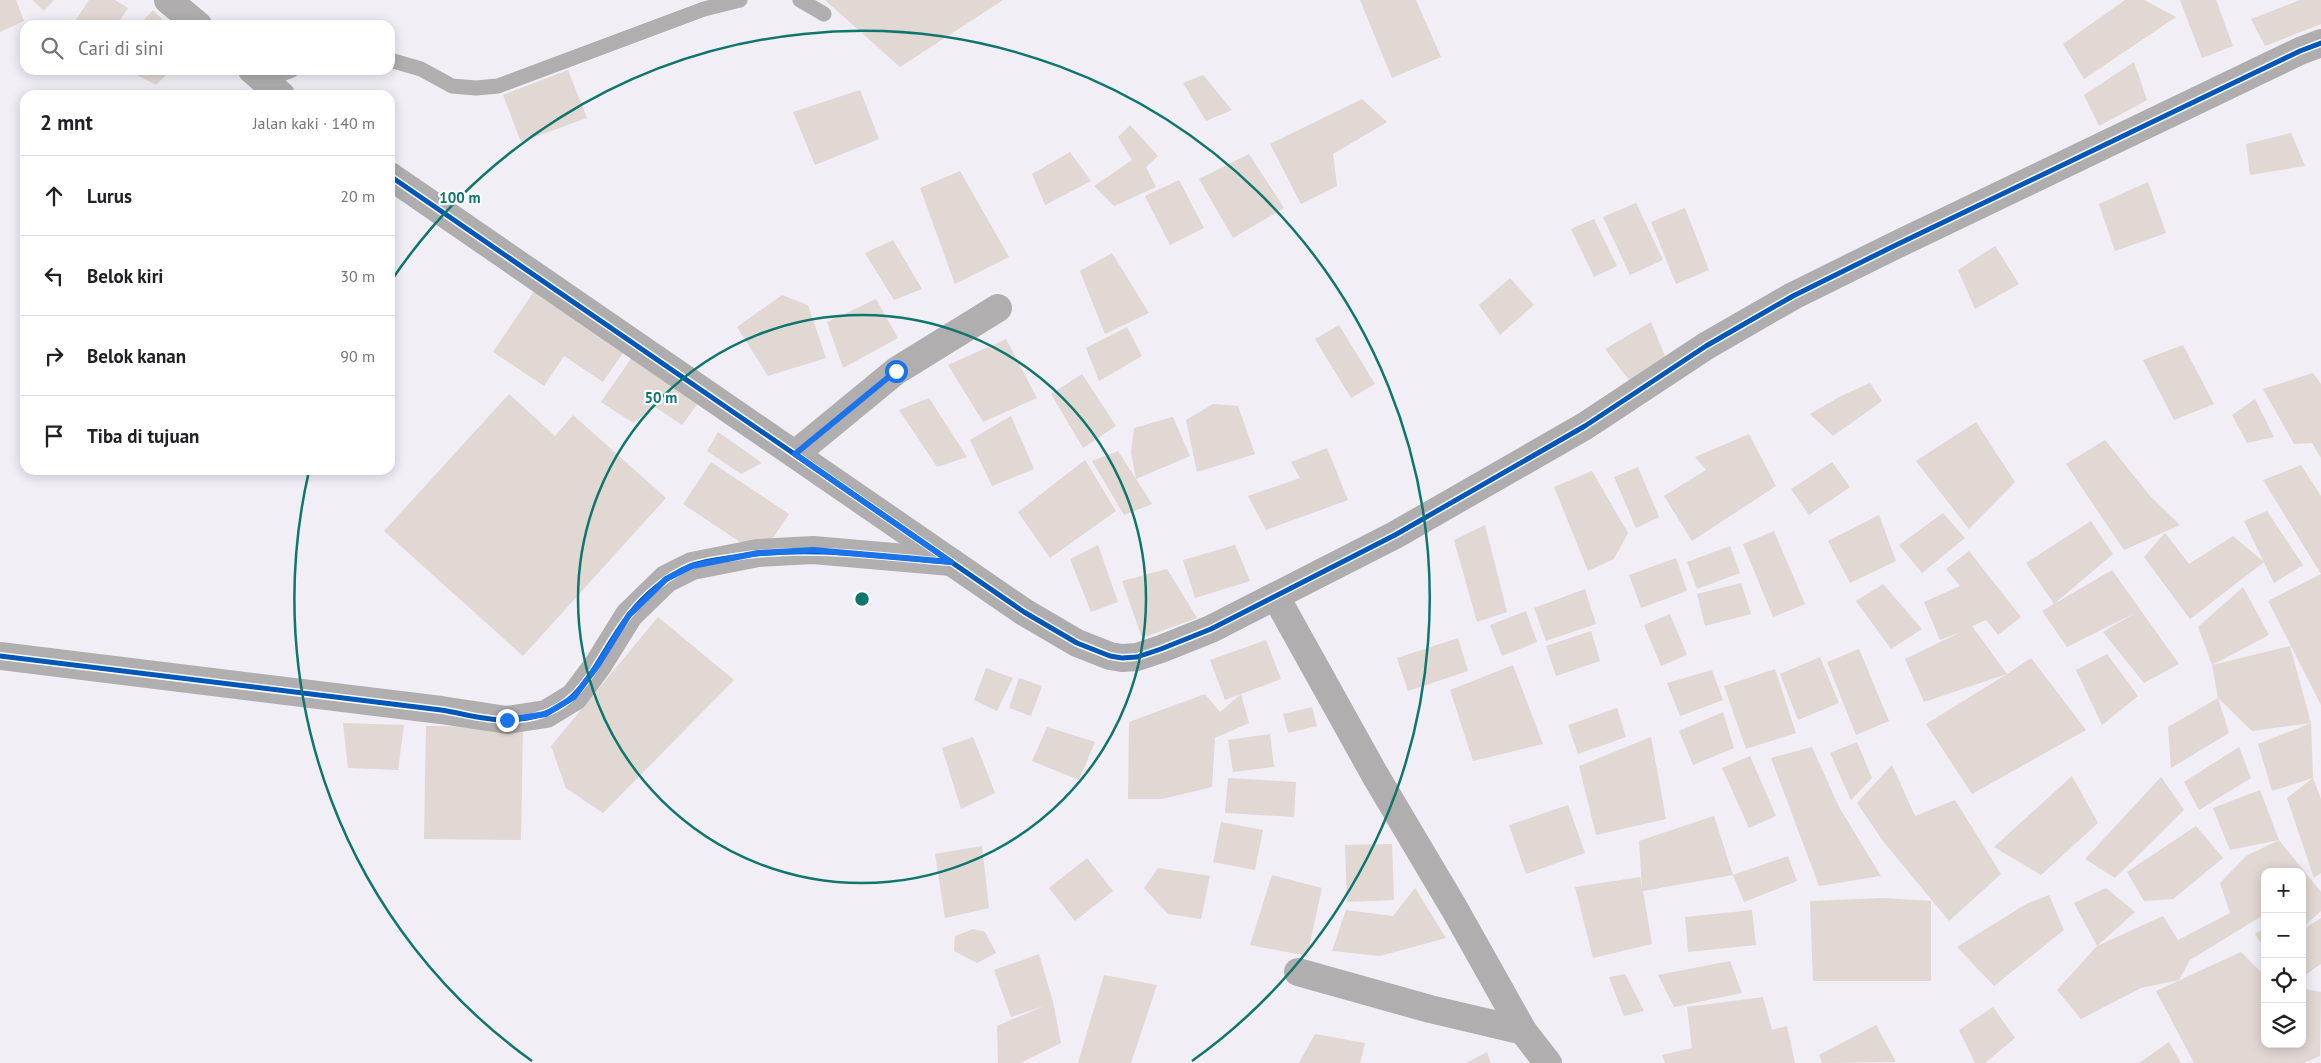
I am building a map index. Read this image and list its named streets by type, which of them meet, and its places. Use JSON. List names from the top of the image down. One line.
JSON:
{"page":{"search":"Cari di sini","heading":["2 mnt","Jalan kaki · 140 m"],"list":[["Lurus","20 m"],["Belok kiri","30 m"],["Belok kanan","90 m"],"Tiba di tujuan"],"map_buttons":["+","−"]},"rings":["100 m","50 m"]}
